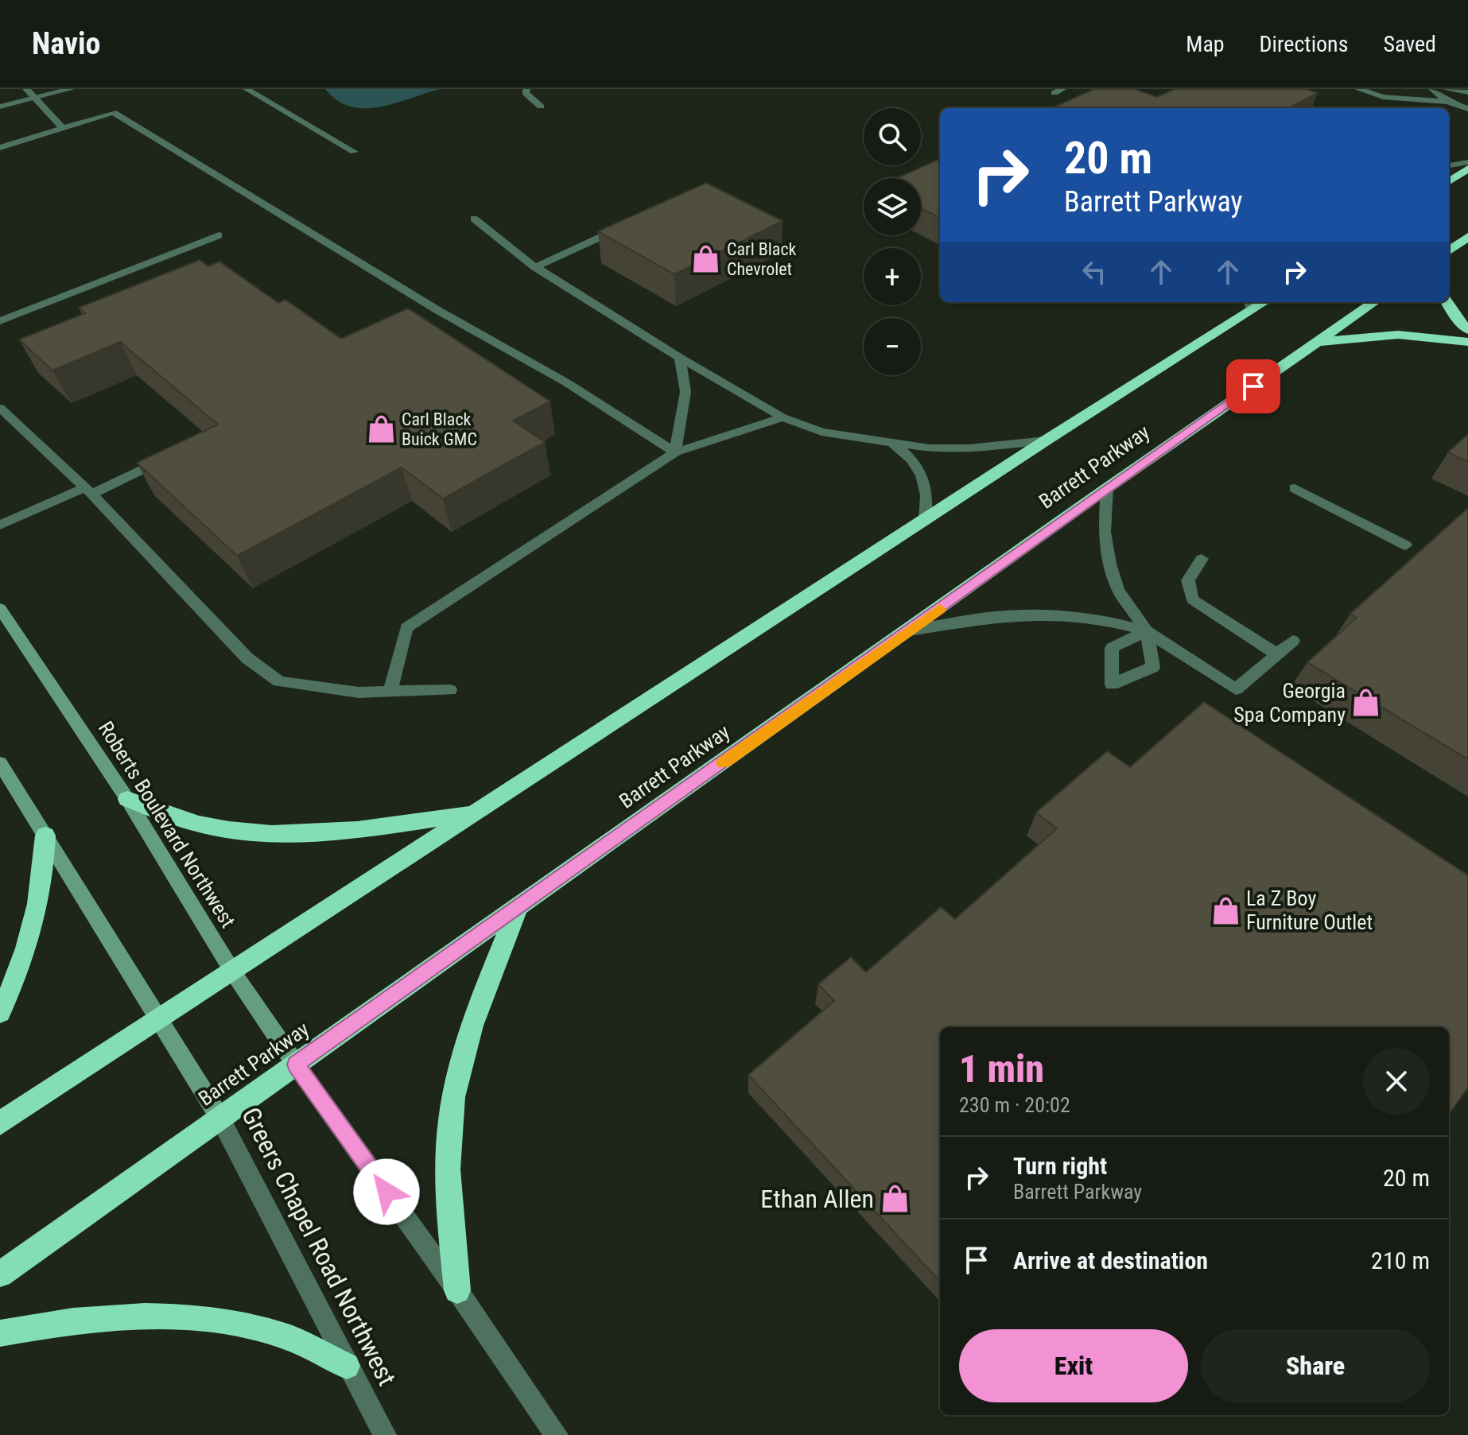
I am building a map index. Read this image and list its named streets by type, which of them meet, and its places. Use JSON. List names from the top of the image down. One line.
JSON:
{"streets":{"highway":["Barrett Parkway"],"street":["Roberts Boulevard Northwest","Greers Chapel Road Northwest"]},"crossings":[["Barrett Parkway","Roberts Boulevard Northwest"],["Barrett Parkway","Greers Chapel Road Northwest"]],"places":{"shop":["Carl Black Chevrolet","Carl Black Buick GMC","Georgia Spa Company","La Z Boy Furniture Outlet","Ethan Allen"]},"page":{"header":"Navio","nav":["Map","Directions","Saved"],"map_buttons":["+","−"],"turn":["20 m","Barrett Parkway"],"heading":["1 min","230 m · 20:02"],"list":[{"name":"Turn right","note":"Barrett Parkway","value":"20 m"},{"name":"Arrive at destination","value":"210 m"}],"buttons":["Exit","Share"]}}
